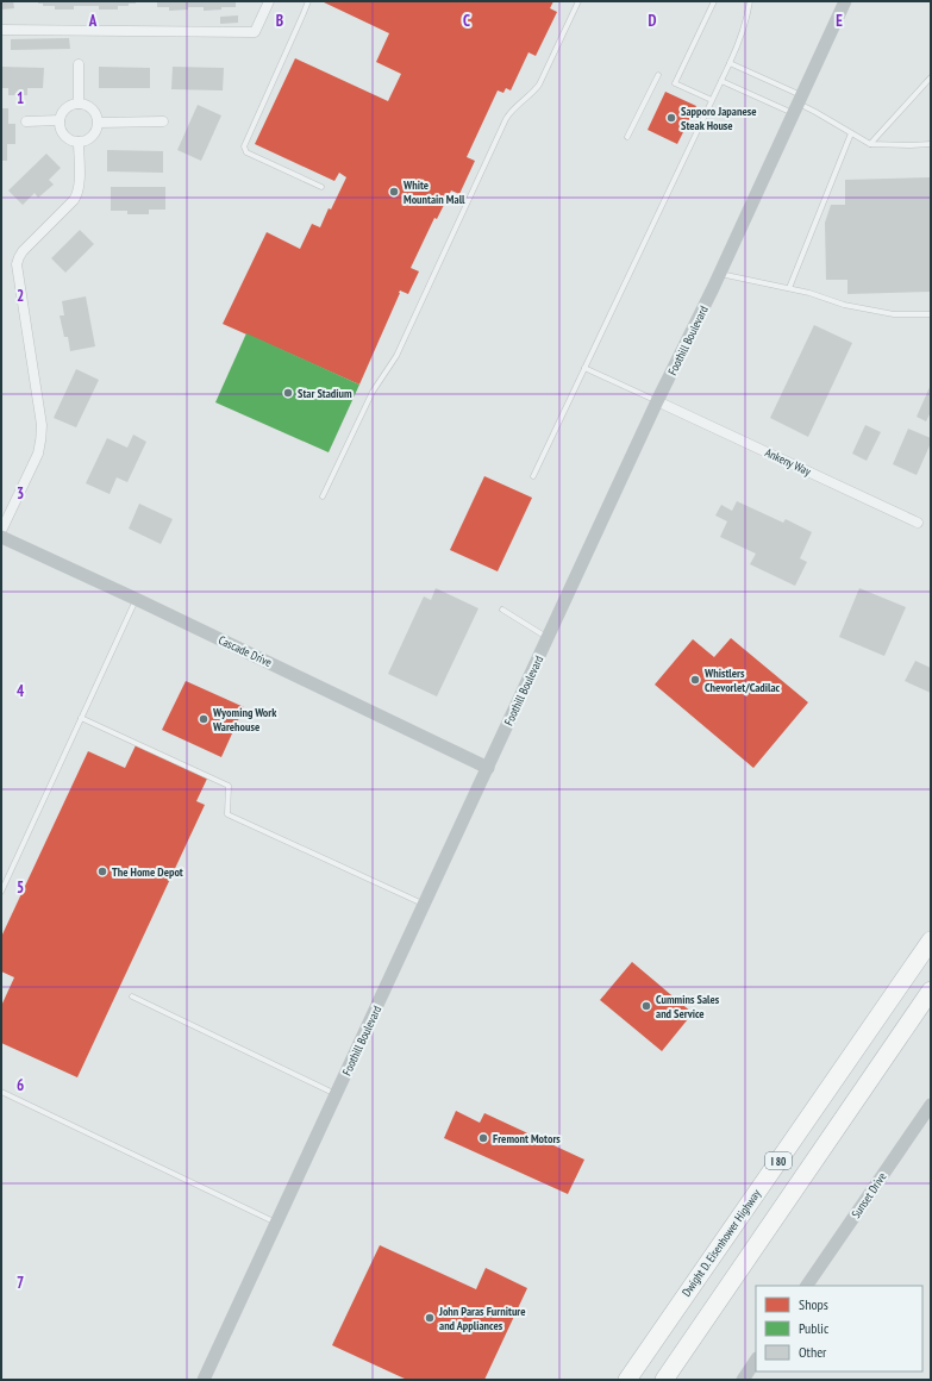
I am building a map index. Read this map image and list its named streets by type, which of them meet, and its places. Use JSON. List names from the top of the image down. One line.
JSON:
{"streets":{"highway":["I 80","Dwight D. Eisenhower Highway"],"street":["Foothill Boulevard","Ankeny Way","Cascade Drive","Sunset Drive"]},"crossings":[["Foothill Boulevard","Ankeny Way"],["Foothill Boulevard","Cascade Drive"]],"places":["Sapporo Japanese Steak House","White Mountain Mall","Star Stadium","Whistlers Chevorlet/Cadilac","Wyoming Work Warehouse","The Home Depot","Cummins Sales and Service","Fremont Motors","John Paras Furniture and Appliances"],"legend":["Shops","Public","Other"],"grid":{"columns":["A","B","C","D","E"],"rows":["1","2","3","4","5","6","7"]}}
